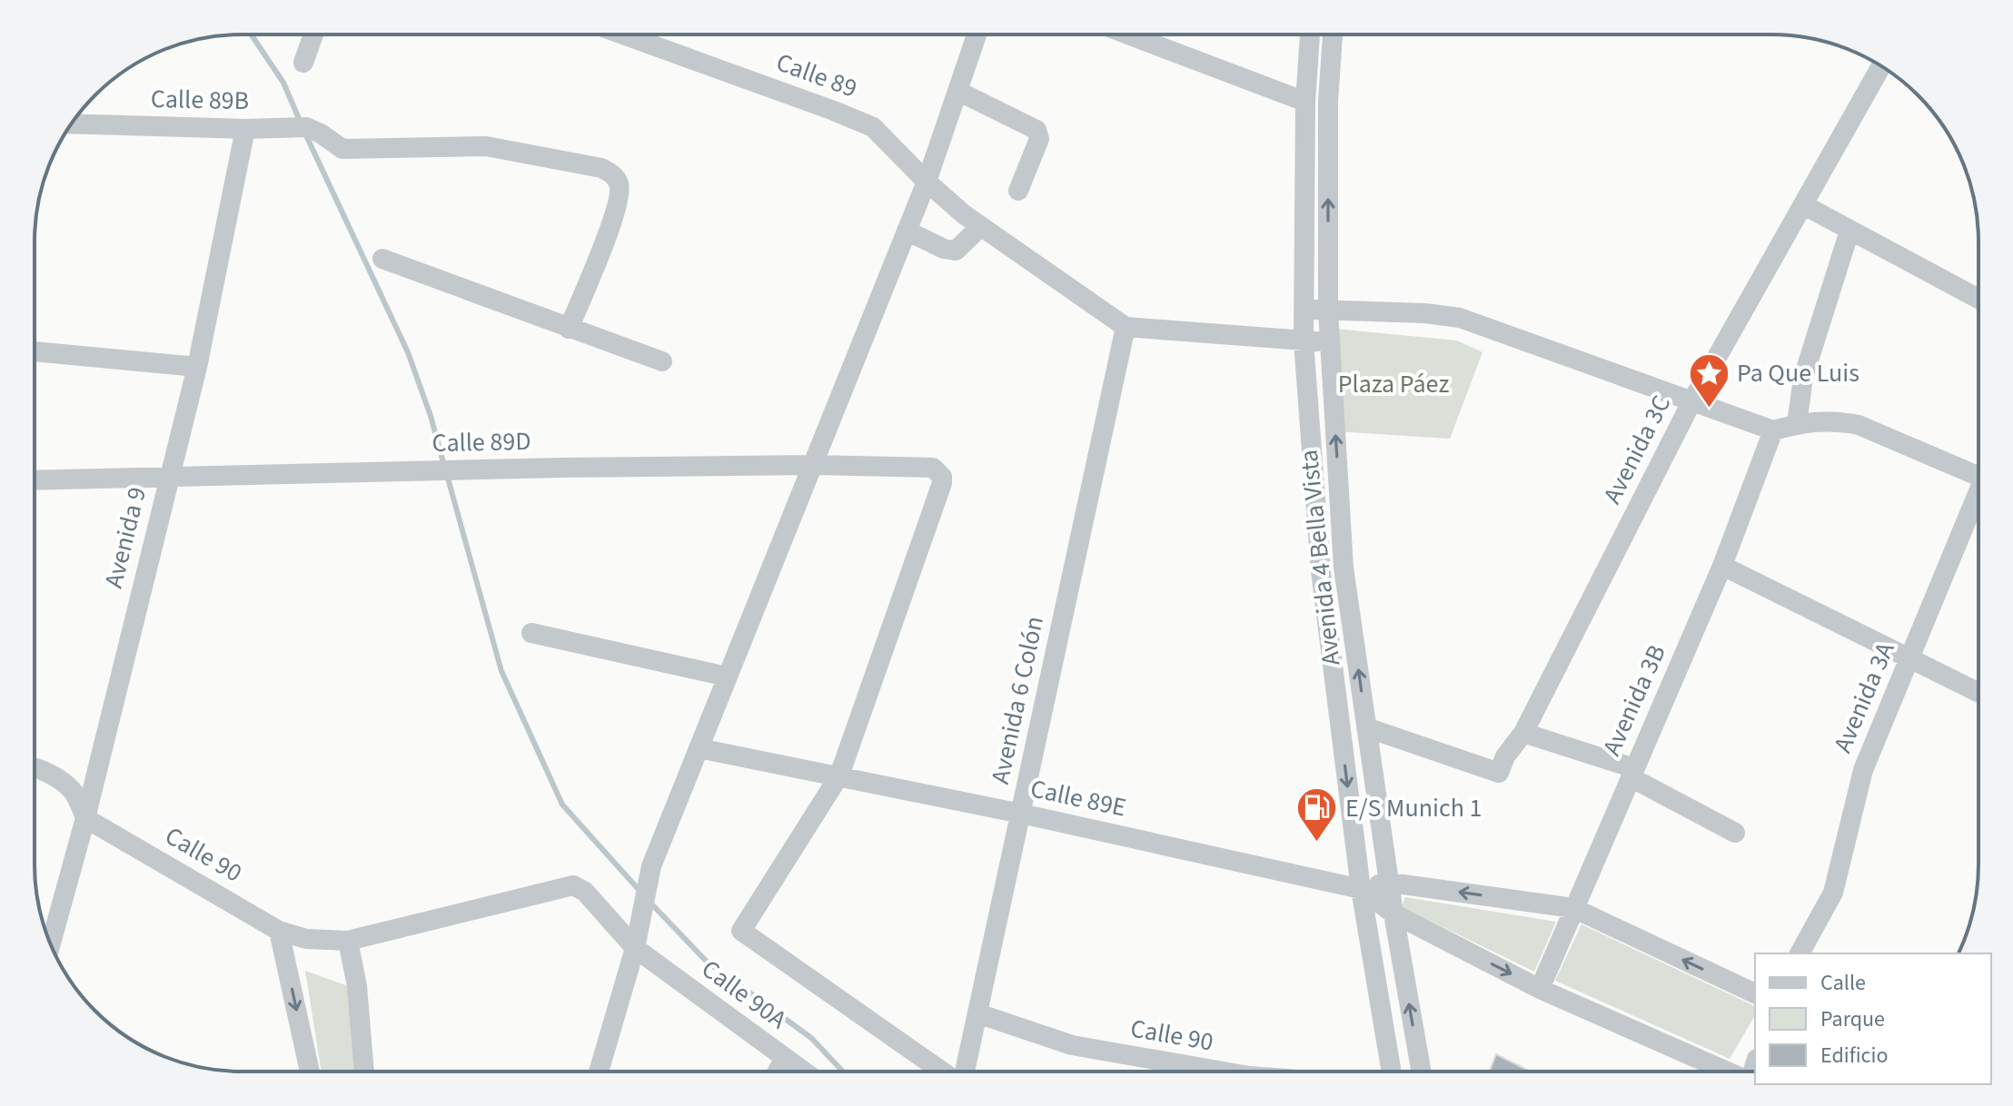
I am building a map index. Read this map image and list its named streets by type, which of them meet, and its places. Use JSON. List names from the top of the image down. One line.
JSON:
{"streets":{"street":["Calle 89","Calle 89B","Calle 89D","Avenida 3C","Avenida 9","Avenida 4 Bella Vista","Avenida 3A","Avenida 6 Colón","Avenida 3B","Calle 89E","Calle 90","Calle 90A"]},"crossings":[["Calle 89","Avenida 6 Colón"],["Calle 89B","Avenida 9"],["Calle 89D","Avenida 9"],["Calle 89D","Calle 89E"],["Avenida 3C","Avenida 4 Bella Vista"],["Avenida 9","Calle 90"],["Avenida 4 Bella Vista","Calle 89E"],["Avenida 6 Colón","Calle 89E"],["Avenida 6 Colón","Calle 90"],["Calle 90","Calle 90A"]],"parks":["Plaza Páez"],"places":{"place":["Pa Que Luis"],"fuel station":["E/S Munich 1"]},"legend":["Calle","Parque","Edificio"]}
